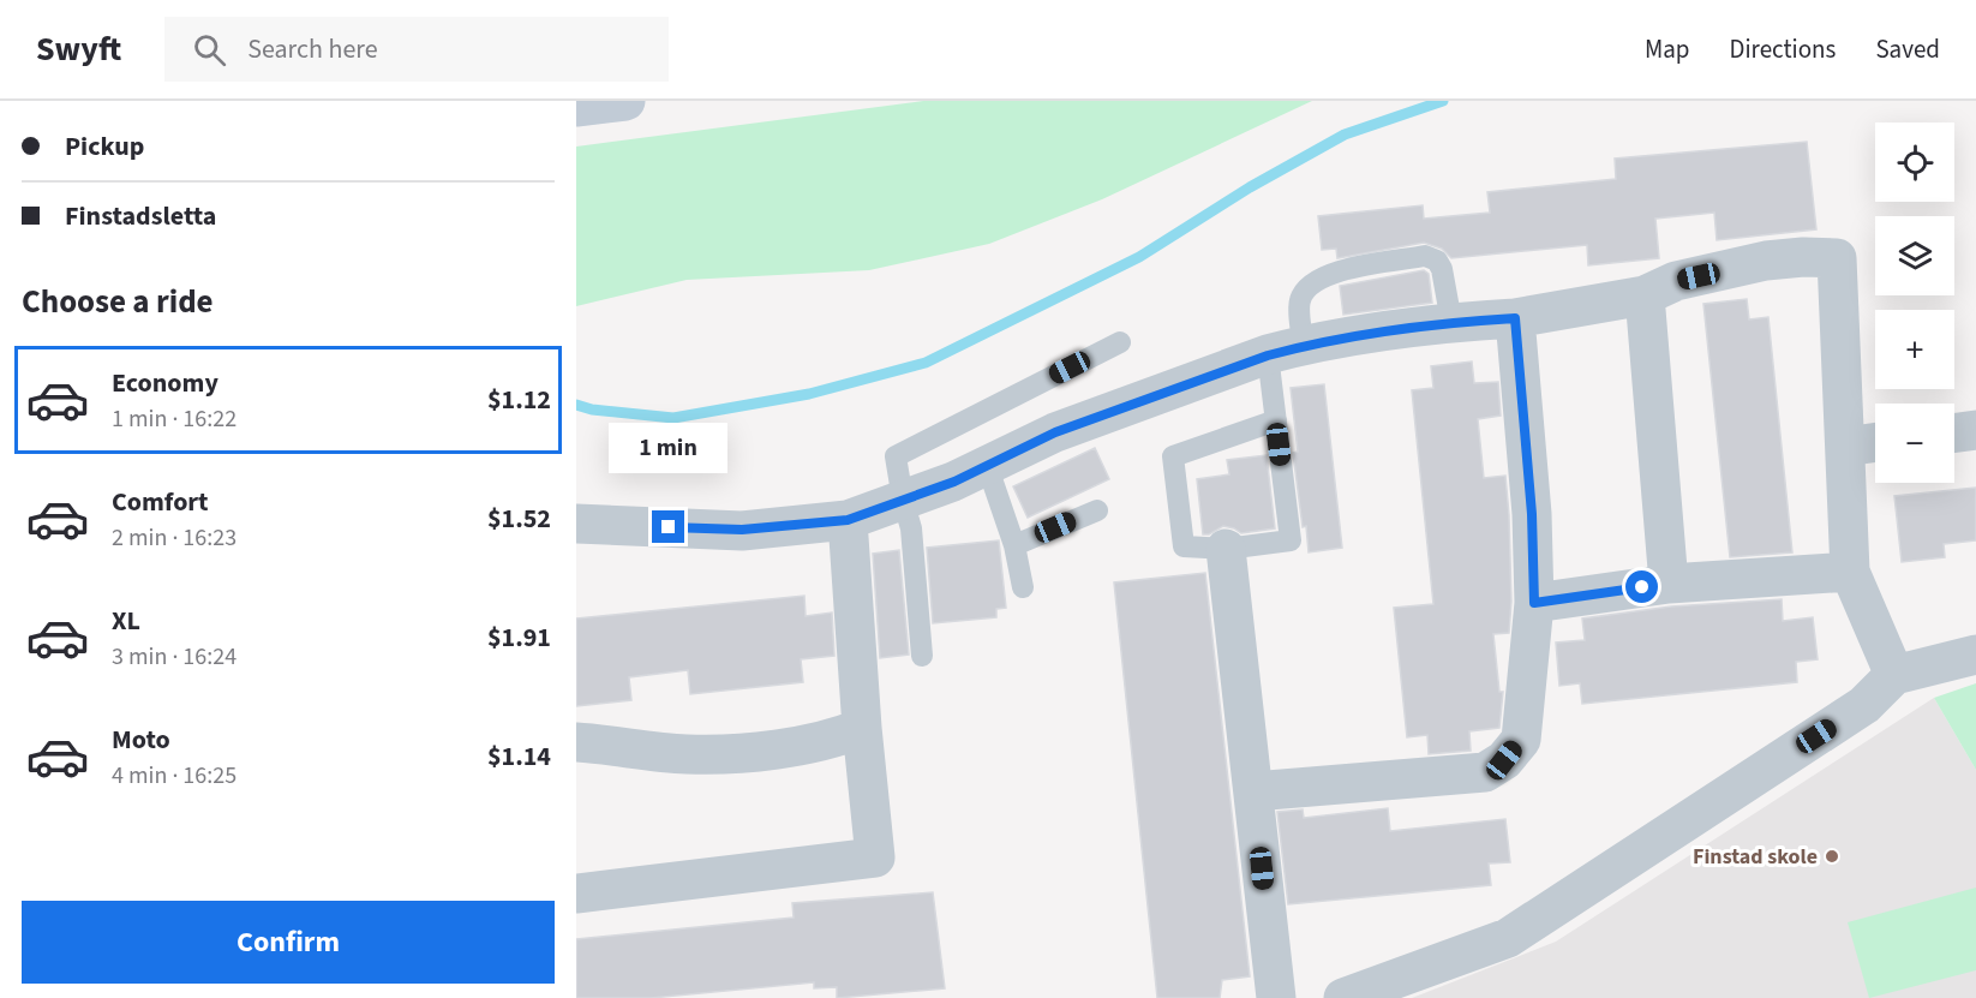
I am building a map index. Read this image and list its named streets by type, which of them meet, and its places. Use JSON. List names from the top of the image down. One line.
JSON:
{"places":["Finstad skole"],"page":{"header":"Swyft","search":"Search here","nav":["Map","Directions","Saved"],"banner":["Pickup","Finstadsletta"],"map_buttons":["+","−"],"heading":"Choose a ride","list":[{"name":"Economy","note":"1 min · 16:22","value":"$1.12"},{"name":"Comfort","note":"2 min · 16:23","value":"$1.52"},{"name":"XL","note":"3 min · 16:24","value":"$1.91"},{"name":"Moto","note":"4 min · 16:25","value":"$1.14"}],"bubble":"1 min","buttons":"Confirm"}}
